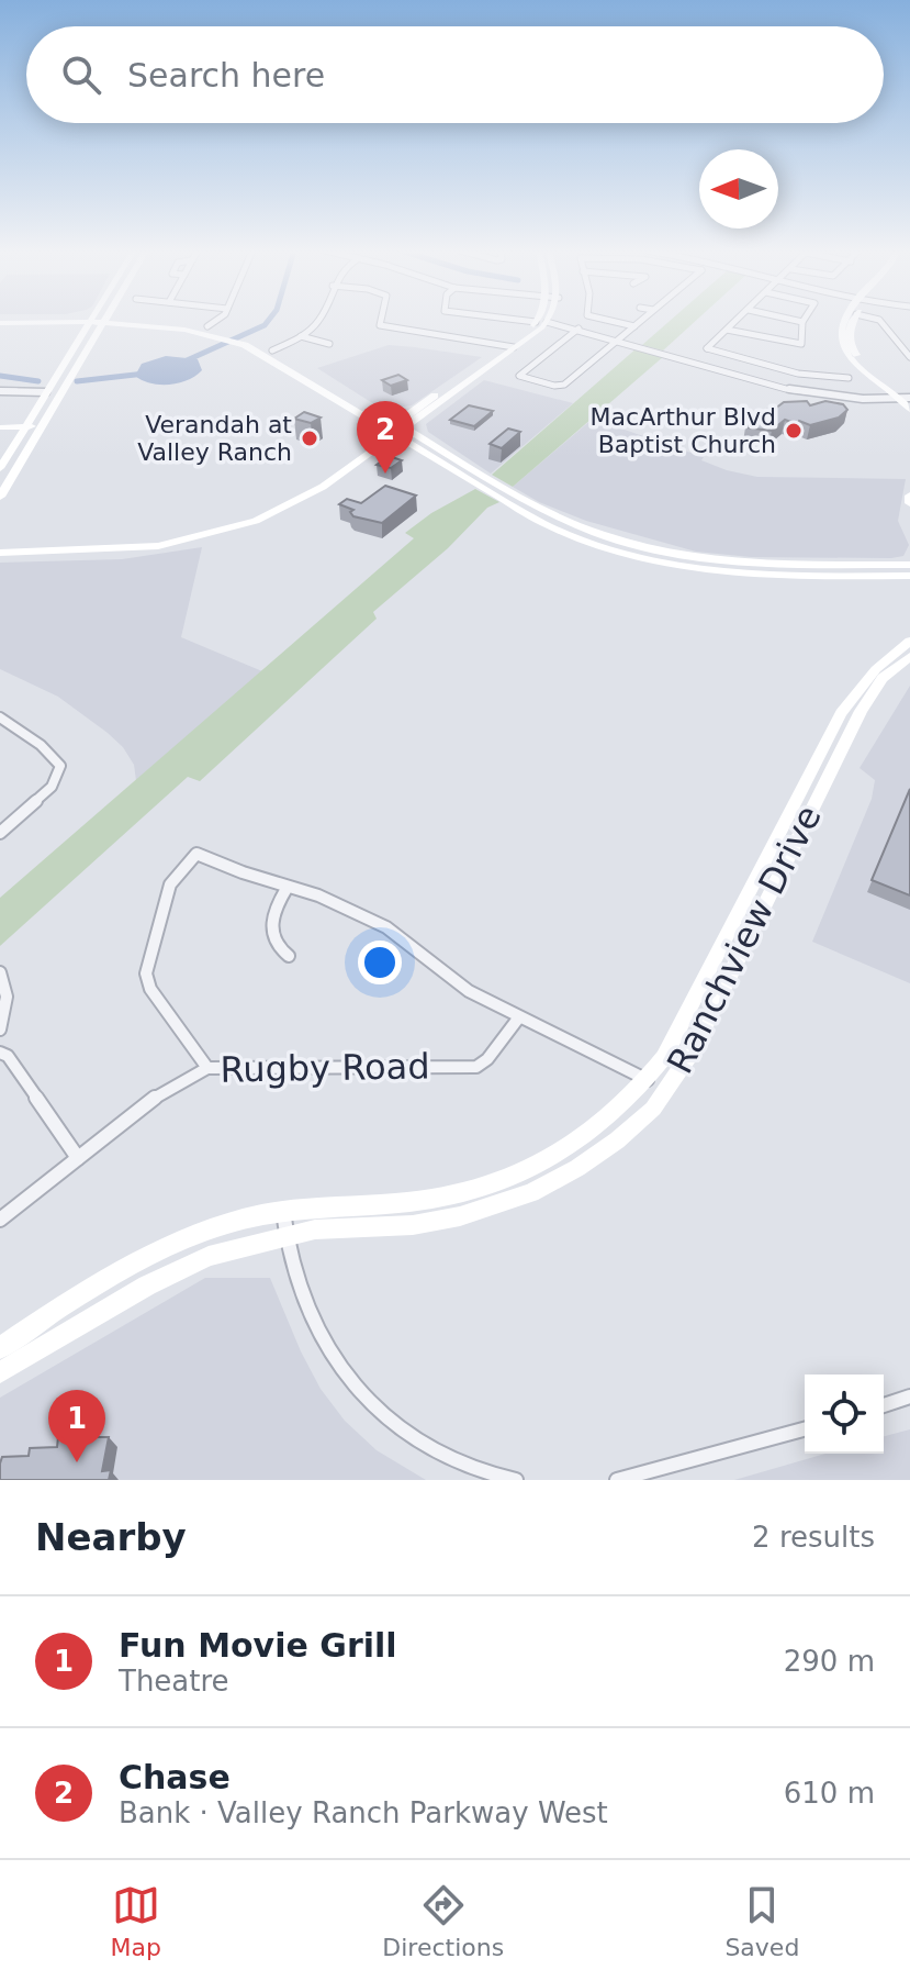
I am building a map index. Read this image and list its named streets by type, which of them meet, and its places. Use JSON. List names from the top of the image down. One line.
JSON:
{"streets":{"main road":["Ranchview Drive"],"street":["Rugby Road"]},"places":["MacArthur Blvd Baptist Church","Verandah at Valley Ranch"],"north":"left","page":{"search":"Search here","pins":["2","1"],"heading":["Nearby","2 results"],"list":[{"mark":"1","name":"Fun Movie Grill","note":"Theatre","value":"290 m"},{"mark":"2","name":"Chase","note":"Bank · Valley Ranch Parkway West","value":"610 m"}],"nav":["Map","Directions","Saved"]}}
